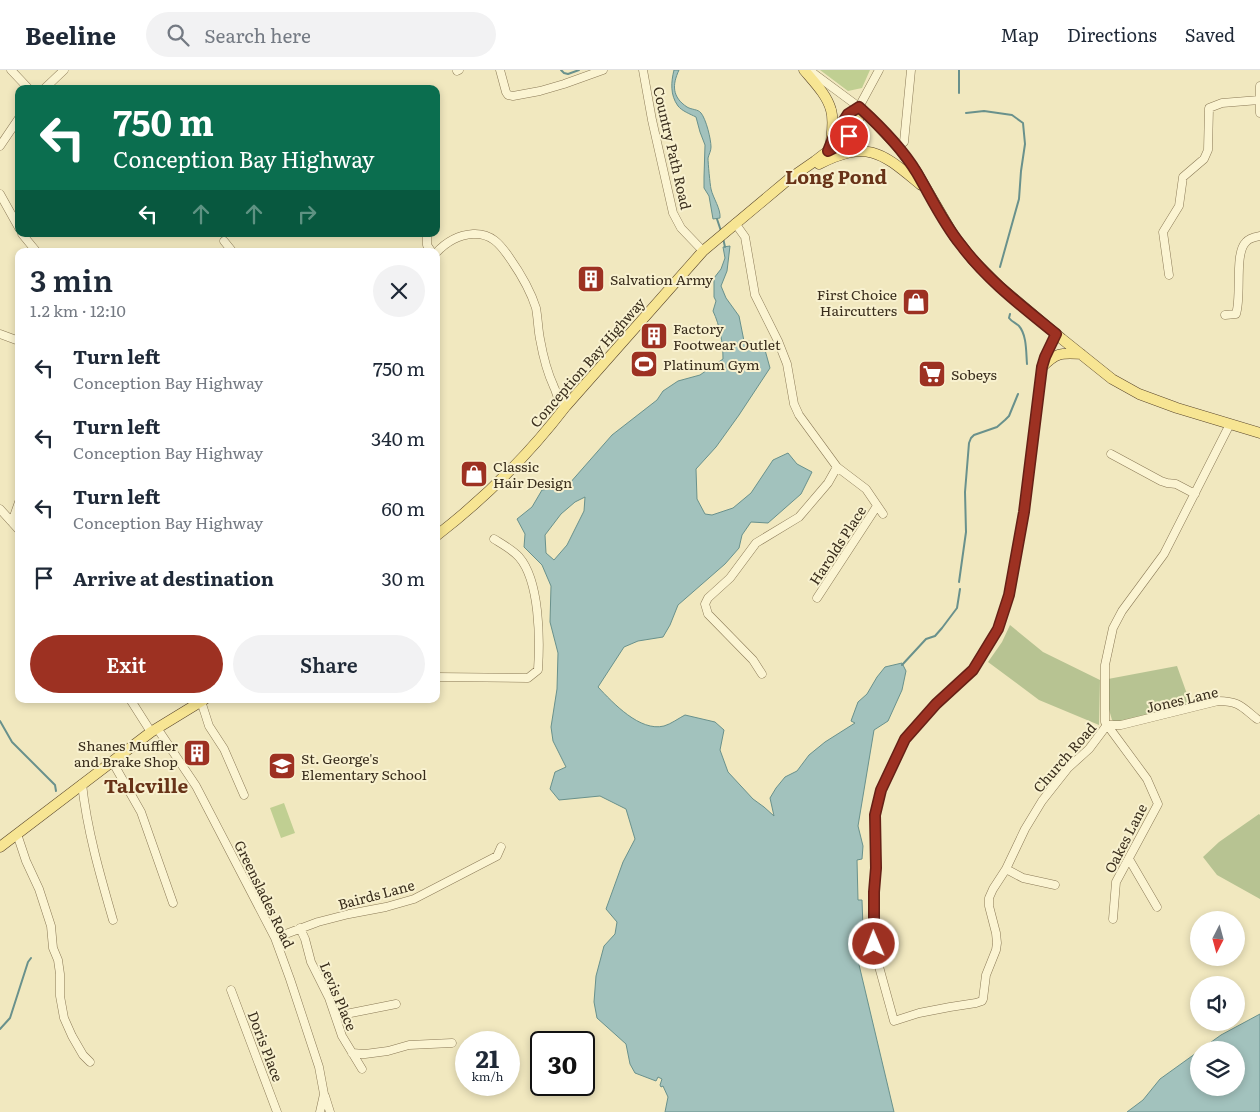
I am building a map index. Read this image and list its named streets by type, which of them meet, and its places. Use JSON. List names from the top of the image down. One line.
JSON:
{"streets":{"main road":["Conception Bay Highway"],"street":["Country Path Road","Harolds Place","Jones Lane","Church Road","Oakes Lane","Greenslades Road","Bairds Lane","Levis Place","Doris Place"]},"crossings":[["Country Path Road","Conception Bay Highway"],["Jones Lane","Church Road"],["Jones Lane","Oakes Lane"],["Church Road","Oakes Lane"],["Greenslades Road","Bairds Lane"],["Bairds Lane","Levis Place"]],"districts":["Long Pond","Talcville"],"places":{"building":["Salvation Army","Factory Footwear Outlet","Shanes Muffler and Brake Shop"],"shop":["First Choice Haircutters","Classic Hair Design"],"sports":["Platinum Gym"],"supermarket":["Sobeys"],"school or university":["St. George's Elementary School"]},"north":"bottom","page":{"header":"Beeline","search":"Search here","nav":["Map","Directions","Saved"],"turn":["750 m","Conception Bay Highway"],"heading":["3 min","1.2 km · 12:10"],"list":[{"name":"Turn left","note":"Conception Bay Highway","value":"750 m"},{"name":"Turn left","note":"Conception Bay Highway","value":"340 m"},{"name":"Turn left","note":"Conception Bay Highway","value":"60 m"},{"name":"Arrive at destination","value":"30 m"}],"buttons":["Exit","Share"],"speed":"21 km/h","limit":"30"}}
